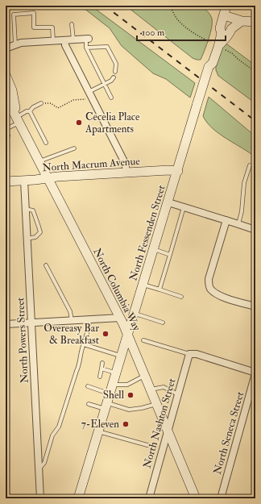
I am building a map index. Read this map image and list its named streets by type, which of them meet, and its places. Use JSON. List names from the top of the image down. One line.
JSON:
{"streets":{"street":["North Macrum Avenue","North Fessenden Street","North Columbia Way","North Powers Street","North Nashton Street","North Seneca Street"]},"crossings":[["North Macrum Avenue","North Fessenden Street"],["North Macrum Avenue","North Columbia Way"],["North Macrum Avenue","North Powers Street"],["North Fessenden Street","North Columbia Way"],["North Columbia Way","North Nashton Street"]],"places":["Cecelia Place Apartments","Overeasy Bar & Breakfast","Shell","7-Eleven"],"scale_bar":"100 m"}
